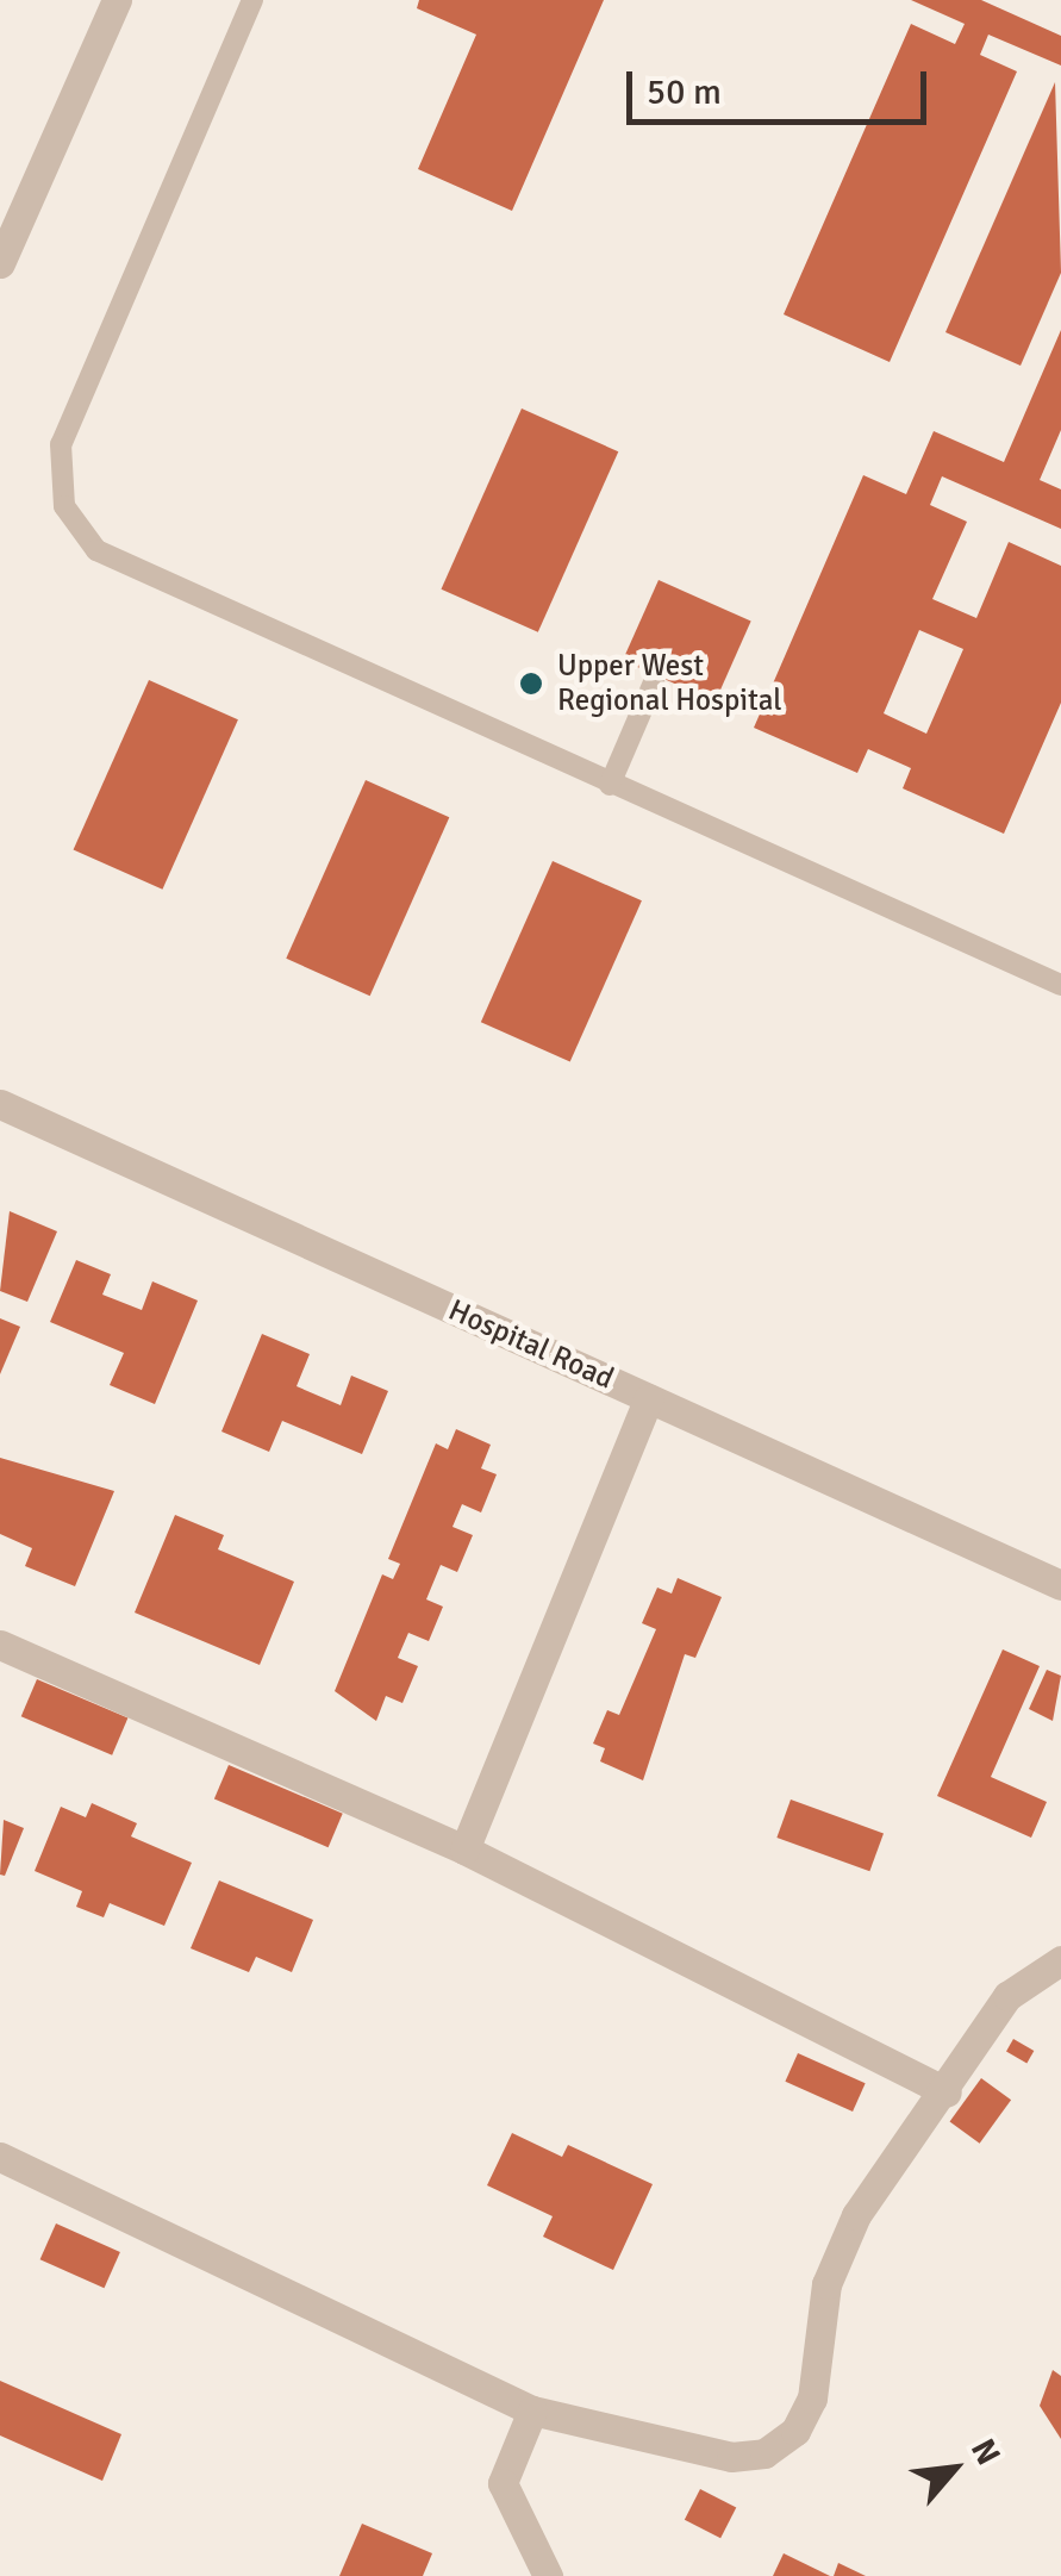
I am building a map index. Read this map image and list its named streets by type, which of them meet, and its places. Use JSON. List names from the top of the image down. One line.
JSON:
{"streets":{"street":["Hospital Road"]},"places":["Upper West Regional Hospital"],"scale_bar":"50 m","north":"top right"}
